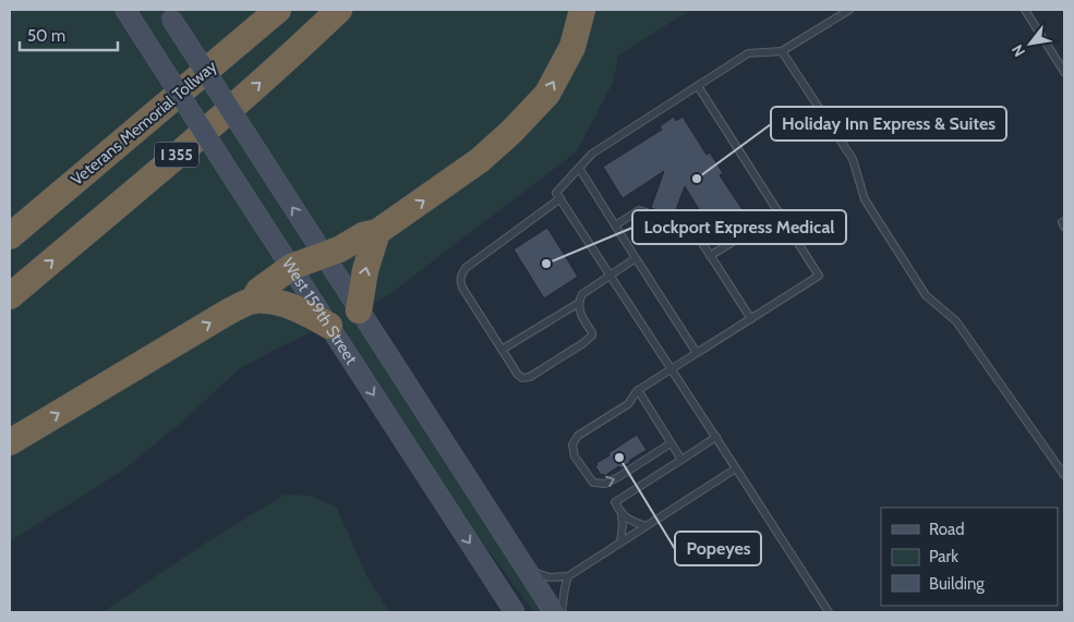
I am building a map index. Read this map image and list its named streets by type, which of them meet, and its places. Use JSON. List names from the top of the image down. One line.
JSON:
{"streets":{"highway":["Veterans Memorial Tollway","I 355"],"main road":["West 159th Street"]},"places":["Holiday Inn Express & Suites","Lockport Express Medical","Popeyes"],"legend":["Road","Park","Building"],"scale_bar":"50 m","north":"bottom left"}
